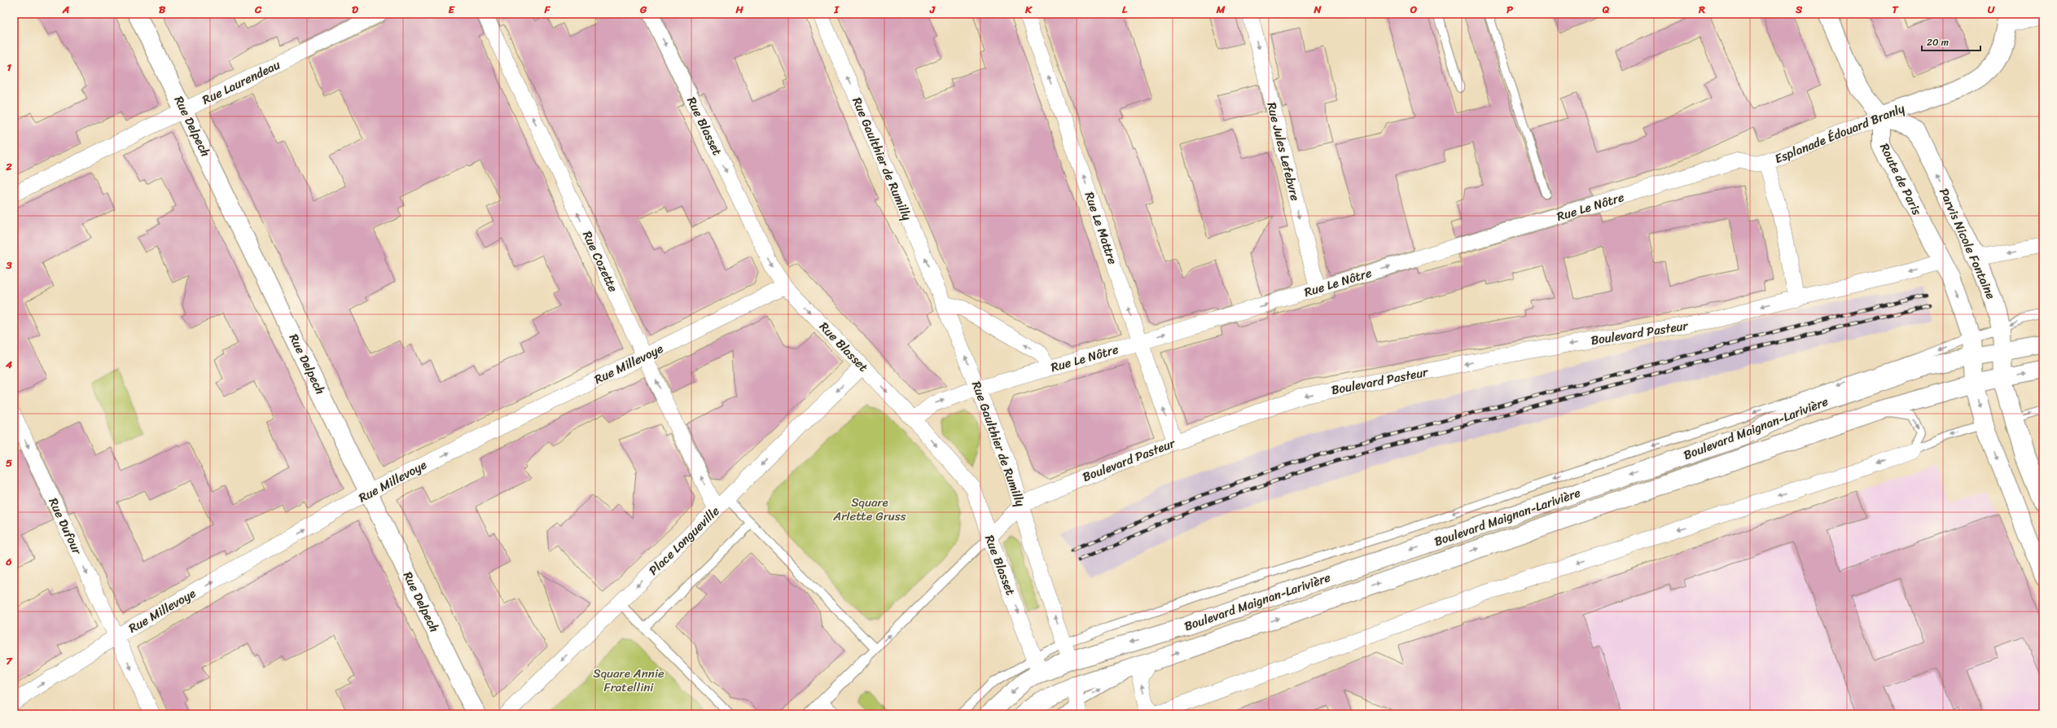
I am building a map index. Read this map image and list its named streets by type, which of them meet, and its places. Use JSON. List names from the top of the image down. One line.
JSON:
{"streets":{"main road":["Rue Delpech","Esplanade Édouard Branly","Route de Paris","Parvis Nicole Fontaine","Boulevard Maignan-Larivière"],"street":["Rue Laurendeau","Rue Blasset","Rue Jules Lefebvre","Rue Gaulthier de Rumilly","Rue Le Nôtre","Rue Le Mattre","Rue Cozette","Boulevard Pasteur","Rue Millevoye","Rue Dufour","Place Longueville"]},"crossings":[["Rue Laurendeau","Rue Delpech"],["Rue Delpech","Rue Millevoye"],["Rue Blasset","Rue Le Nôtre"],["Rue Blasset","Boulevard Pasteur"],["Rue Blasset","Rue Millevoye"],["Rue Blasset","Boulevard Maignan-Larivière"],["Rue Blasset","Place Longueville"],["Esplanade Édouard Branly","Route de Paris"],["Esplanade Édouard Branly","Rue Le Nôtre"],["Esplanade Édouard Branly","Parvis Nicole Fontaine"],["Esplanade Édouard Branly","Boulevard Pasteur"],["Rue Jules Lefebvre","Rue Le Nôtre"],["Rue Gaulthier de Rumilly","Rue Le Nôtre"],["Rue Gaulthier de Rumilly","Boulevard Pasteur"],["Rue Gaulthier de Rumilly","Boulevard Maignan-Larivière"],["Route de Paris","Parvis Nicole Fontaine"],["Rue Le Nôtre","Rue Le Mattre"],["Rue Le Mattre","Boulevard Pasteur"],["Parvis Nicole Fontaine","Boulevard Maignan-Larivière"],["Rue Cozette","Rue Millevoye"],["Rue Cozette","Place Longueville"],["Rue Millevoye","Rue Dufour"]],"one_way":["Rue Blasset","Rue Jules Lefebvre","Rue Gaulthier de Rumilly","Rue Le Nôtre","Rue Le Mattre","Parvis Nicole Fontaine","Rue Cozette","Boulevard Pasteur","Rue Millevoye","Rue Dufour","Place Longueville"],"parks":["Square Arlette Gruss","Square Annie Fratellini"],"scale_bar":"20 m","grid":{"columns":["A","B","C","D","E","F","G","H","I","J","K","L","M","N","O","P","Q","R","S","T","U"],"rows":["1","2","3","4","5","6","7"]}}
